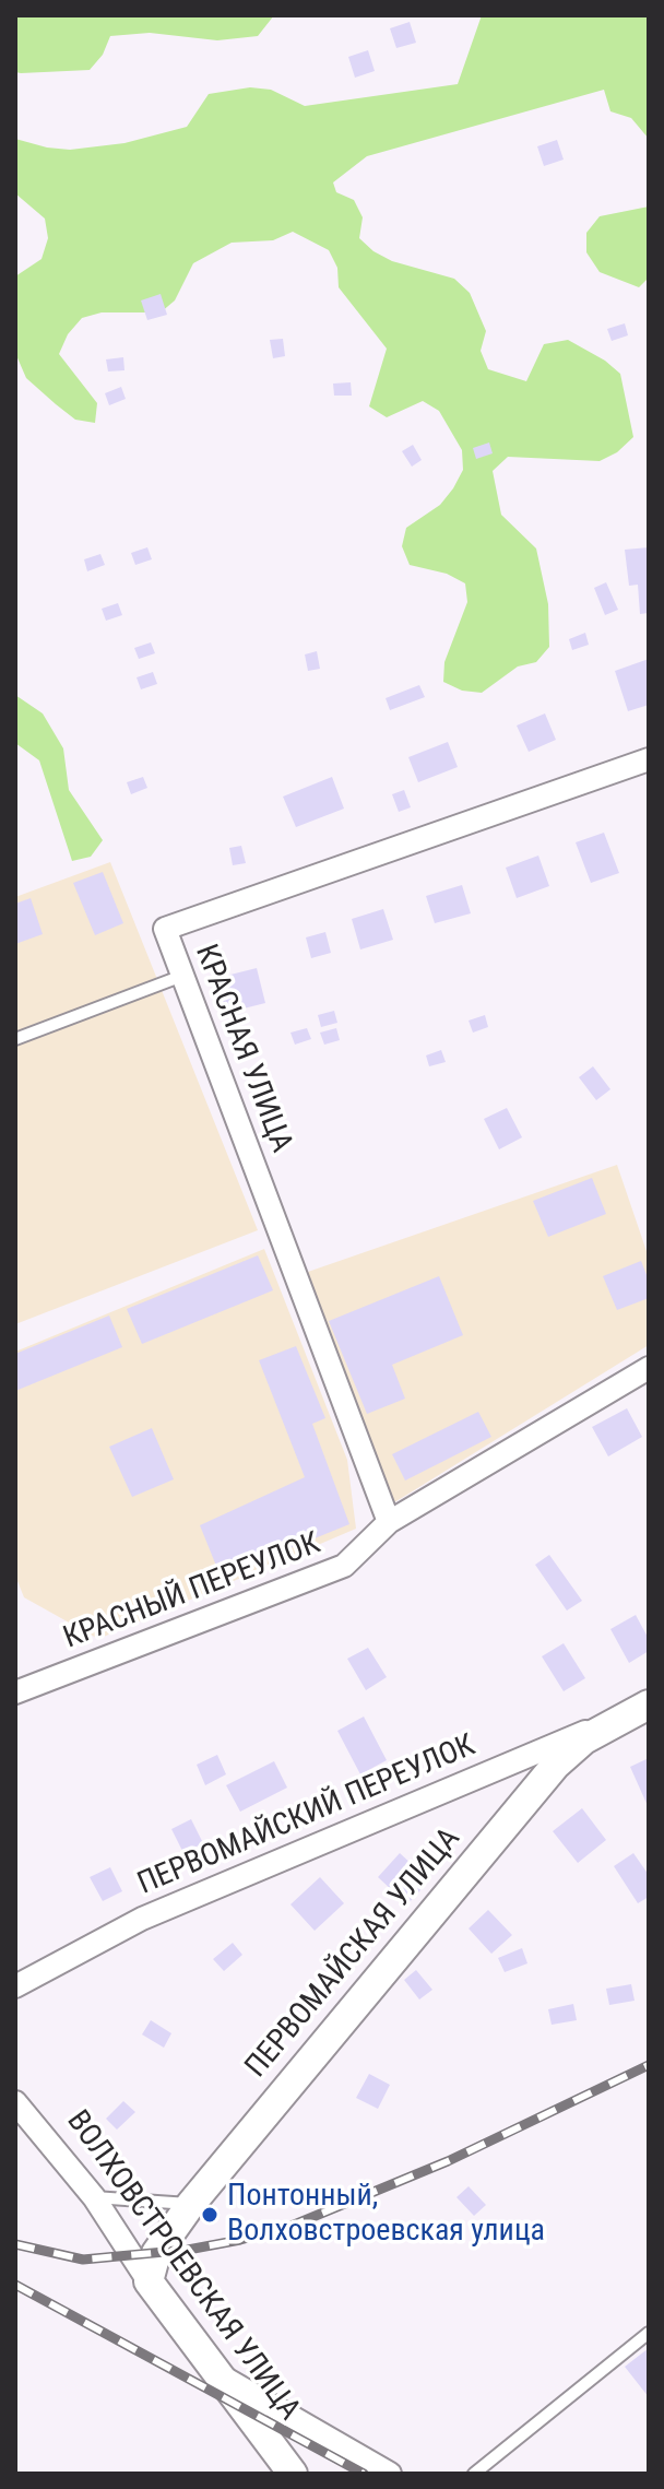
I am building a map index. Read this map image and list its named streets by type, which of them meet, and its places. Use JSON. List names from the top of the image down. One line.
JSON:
{"streets":{"street":["КРАСНАЯ УЛИЦА","КРАСНЫЙ ПЕРЕУЛОК","ПЕРВОМАЙСКИЙ ПЕРЕУЛОК","ПЕРВОМАЙСКАЯ УЛИЦА","ВОЛХОВСТРОЕВСКАЯ УЛИЦА"]},"crossings":[["КРАСНАЯ УЛИЦА","КРАСНЫЙ ПЕРЕУЛОК"],["ПЕРВОМАЙСКИЙ ПЕРЕУЛОК","ПЕРВОМАЙСКАЯ УЛИЦА"],["ПЕРВОМАЙСКАЯ УЛИЦА","ВОЛХОВСТРОЕВСКАЯ УЛИЦА"]],"places":["Понтонный, Волховстроевская улица"]}
